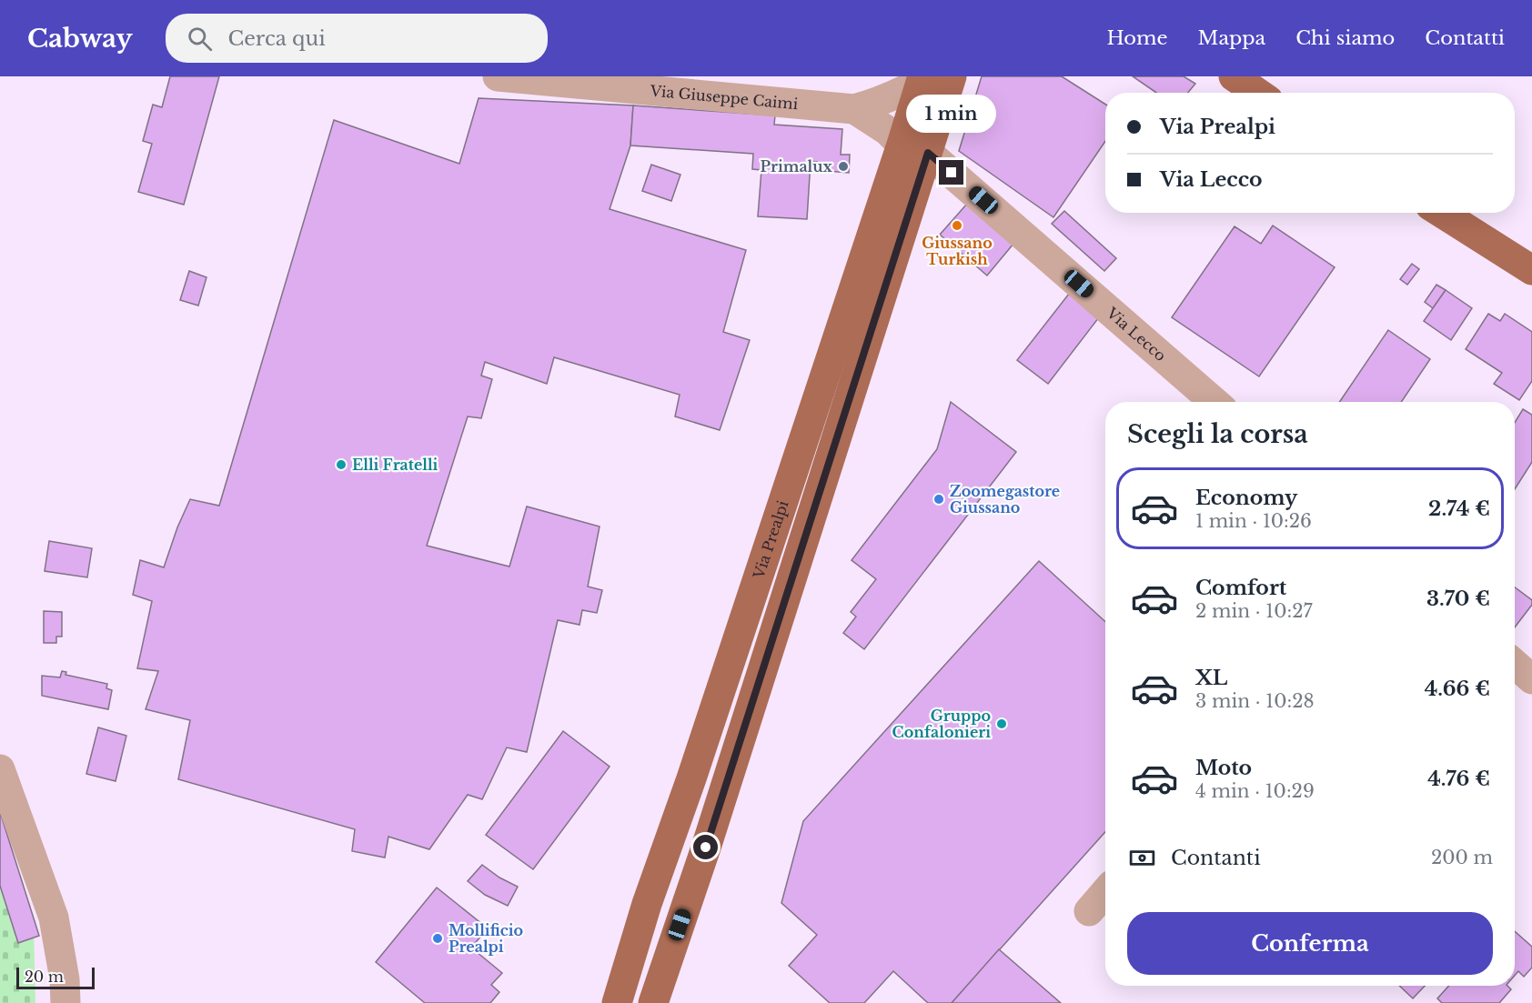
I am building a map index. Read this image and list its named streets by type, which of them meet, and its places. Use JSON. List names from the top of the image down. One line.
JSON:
{"streets":{"main road":["Via Prealpi"],"street":["Via Giuseppe Caimi","Via Lecco"]},"crossings":[["Via Giuseppe Caimi","Via Lecco"],["Via Lecco","Via Prealpi"]],"places":["Primalux","Giussano Turkish","Elli Fratelli","Zoomegastore Giussano","Gruppo Confalonieri","Mollificio Prealpi"],"scale_bar":"20 m","page":{"header":"Cabway","search":"Cerca qui","nav":["Home","Mappa","Chi siamo","Contatti"],"banner":["Via Prealpi","Via Lecco"],"bubble":"1 min","heading":"Scegli la corsa","list":[{"name":"Economy","note":"1 min · 10:26","value":"2.74 €"},{"name":"Comfort","note":"2 min · 10:27","value":"3.70 €"},{"name":"XL","note":"3 min · 10:28","value":"4.66 €"},{"name":"Moto","note":"4 min · 10:29","value":"4.76 €"}],"pay":["Contanti","200 m"],"buttons":"Conferma","scale":"20 m"}}
